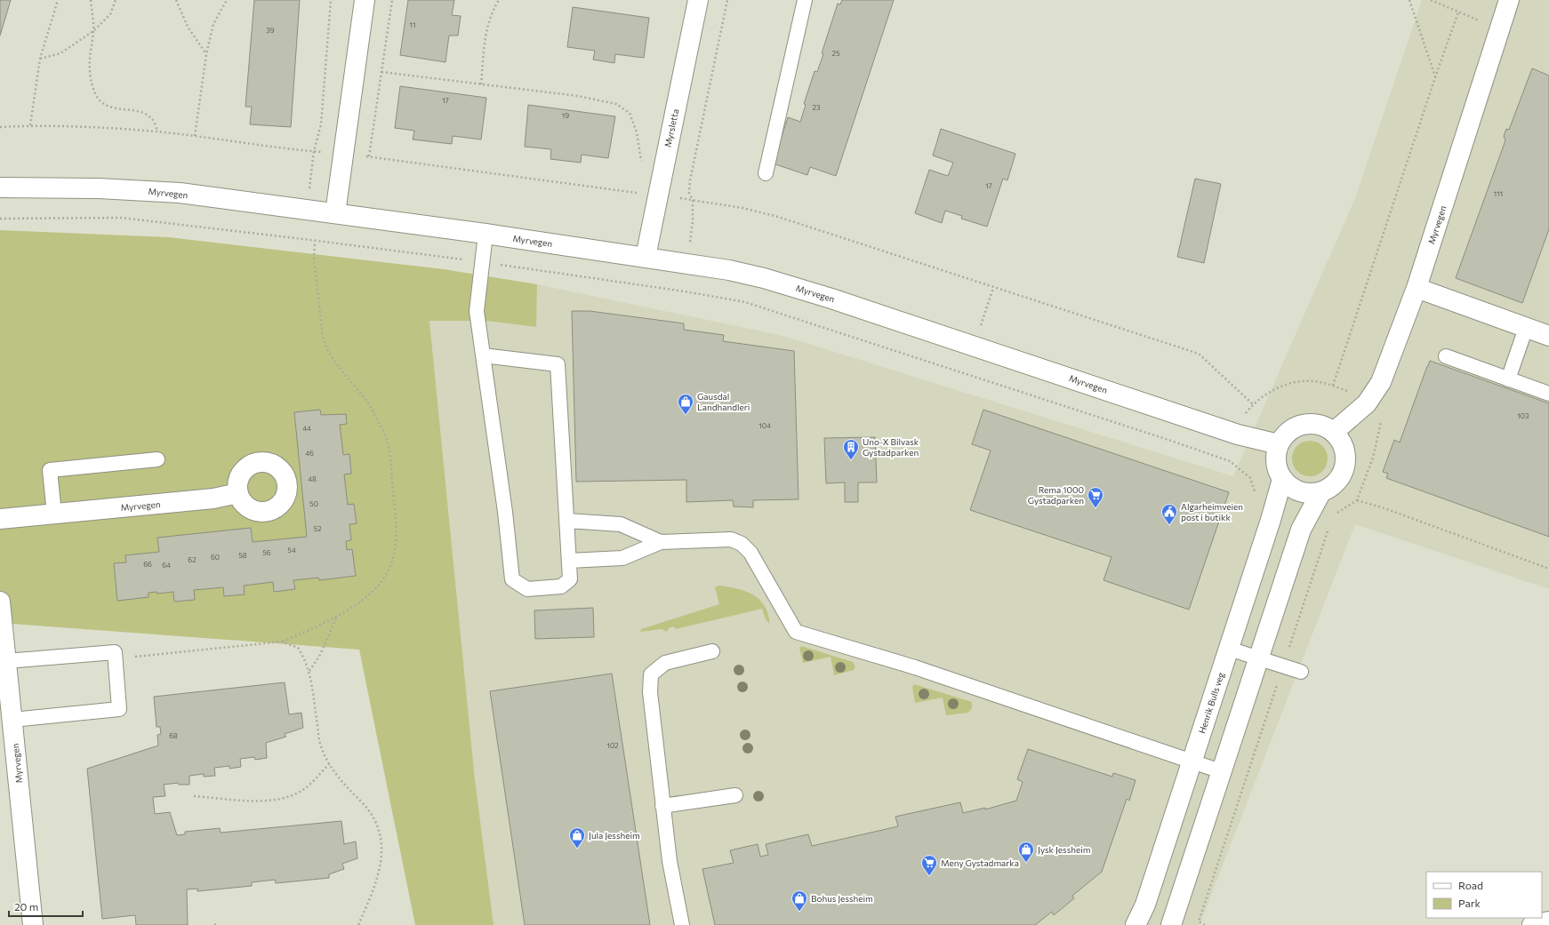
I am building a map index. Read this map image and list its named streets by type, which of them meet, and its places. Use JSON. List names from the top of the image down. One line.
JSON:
{"streets":{"street":["Myrsletta","Myrvegen","Henrik Bulls veg"]},"crossings":[["Myrsletta","Myrvegen"],["Myrvegen","Henrik Bulls veg"]],"places":{"shop":["Gausdal Landhandleri","Jula Jessheim","Jysk Jessheim","Bohus Jessheim"],"building":["Uno-X Bilvask Gystadparken"],"supermarket":["Rema 1000 Gystadparken","Meny Gystadmarka"],"public building":["Algarheimveien post i butikk"]},"house_numbers":["11","39","25","17","23","19","17","111","103","104","44","46","48","50","52","54","56","58","60","62","66","64","68","102"],"legend":["Road","Park"],"scale_bar":"20 m"}
